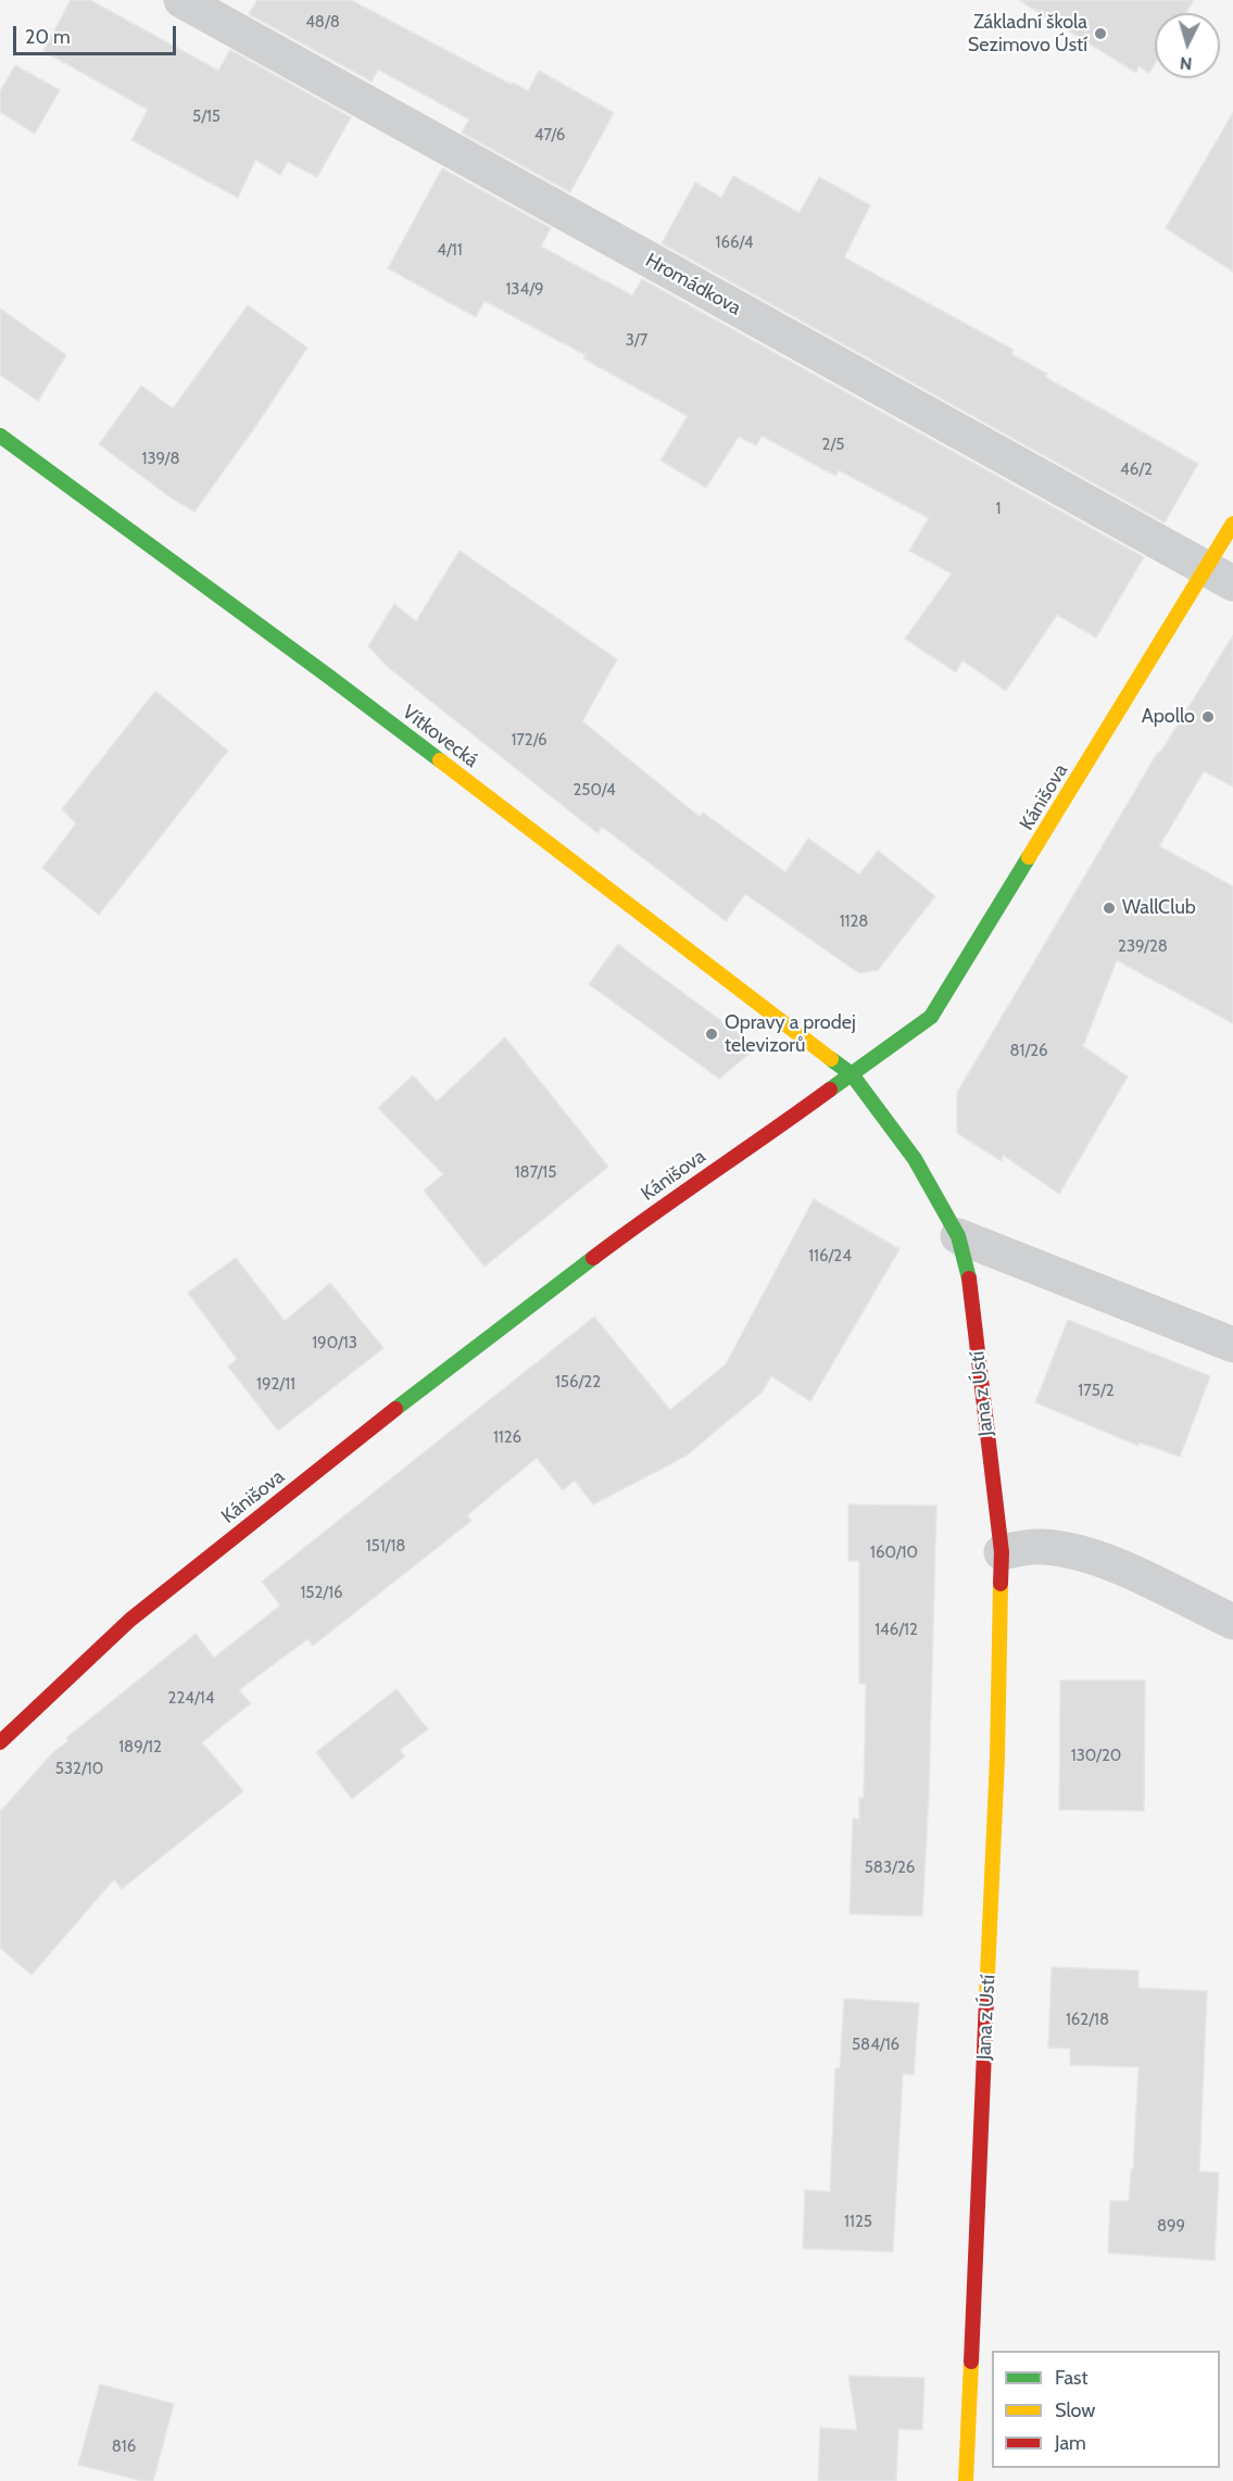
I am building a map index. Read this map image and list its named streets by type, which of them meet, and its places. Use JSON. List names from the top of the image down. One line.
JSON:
{"streets":{"street":["Hromádkova","Vítkovecká","Kánišova","Jana z Ústí"]},"crossings":[["Hromádkova","Kánišova"],["Vítkovecká","Kánišova"],["Vítkovecká","Jana z Ústí"],["Kánišova","Jana z Ústí"]],"places":["Základní škola Sezimovo Ústí","Apollo","WallClub","Opravy a prodej televizorů"],"house_numbers":["48/8","5/15","47/6","166/4","4/11","134/9","3/7","2/5","139/8","46/2","1","172/6","250/4","1128","239/28","81/26","187/15","116/24","190/13","156/22","192/11","175/2","1126","151/18","160/10","152/16","146/12","224/14","189/12","130/20","532/10","583/26","162/18","584/16","1125","899","816"],"legend":["Fast","Slow","Jam"],"scale_bar":"20 m","north":"bottom"}
